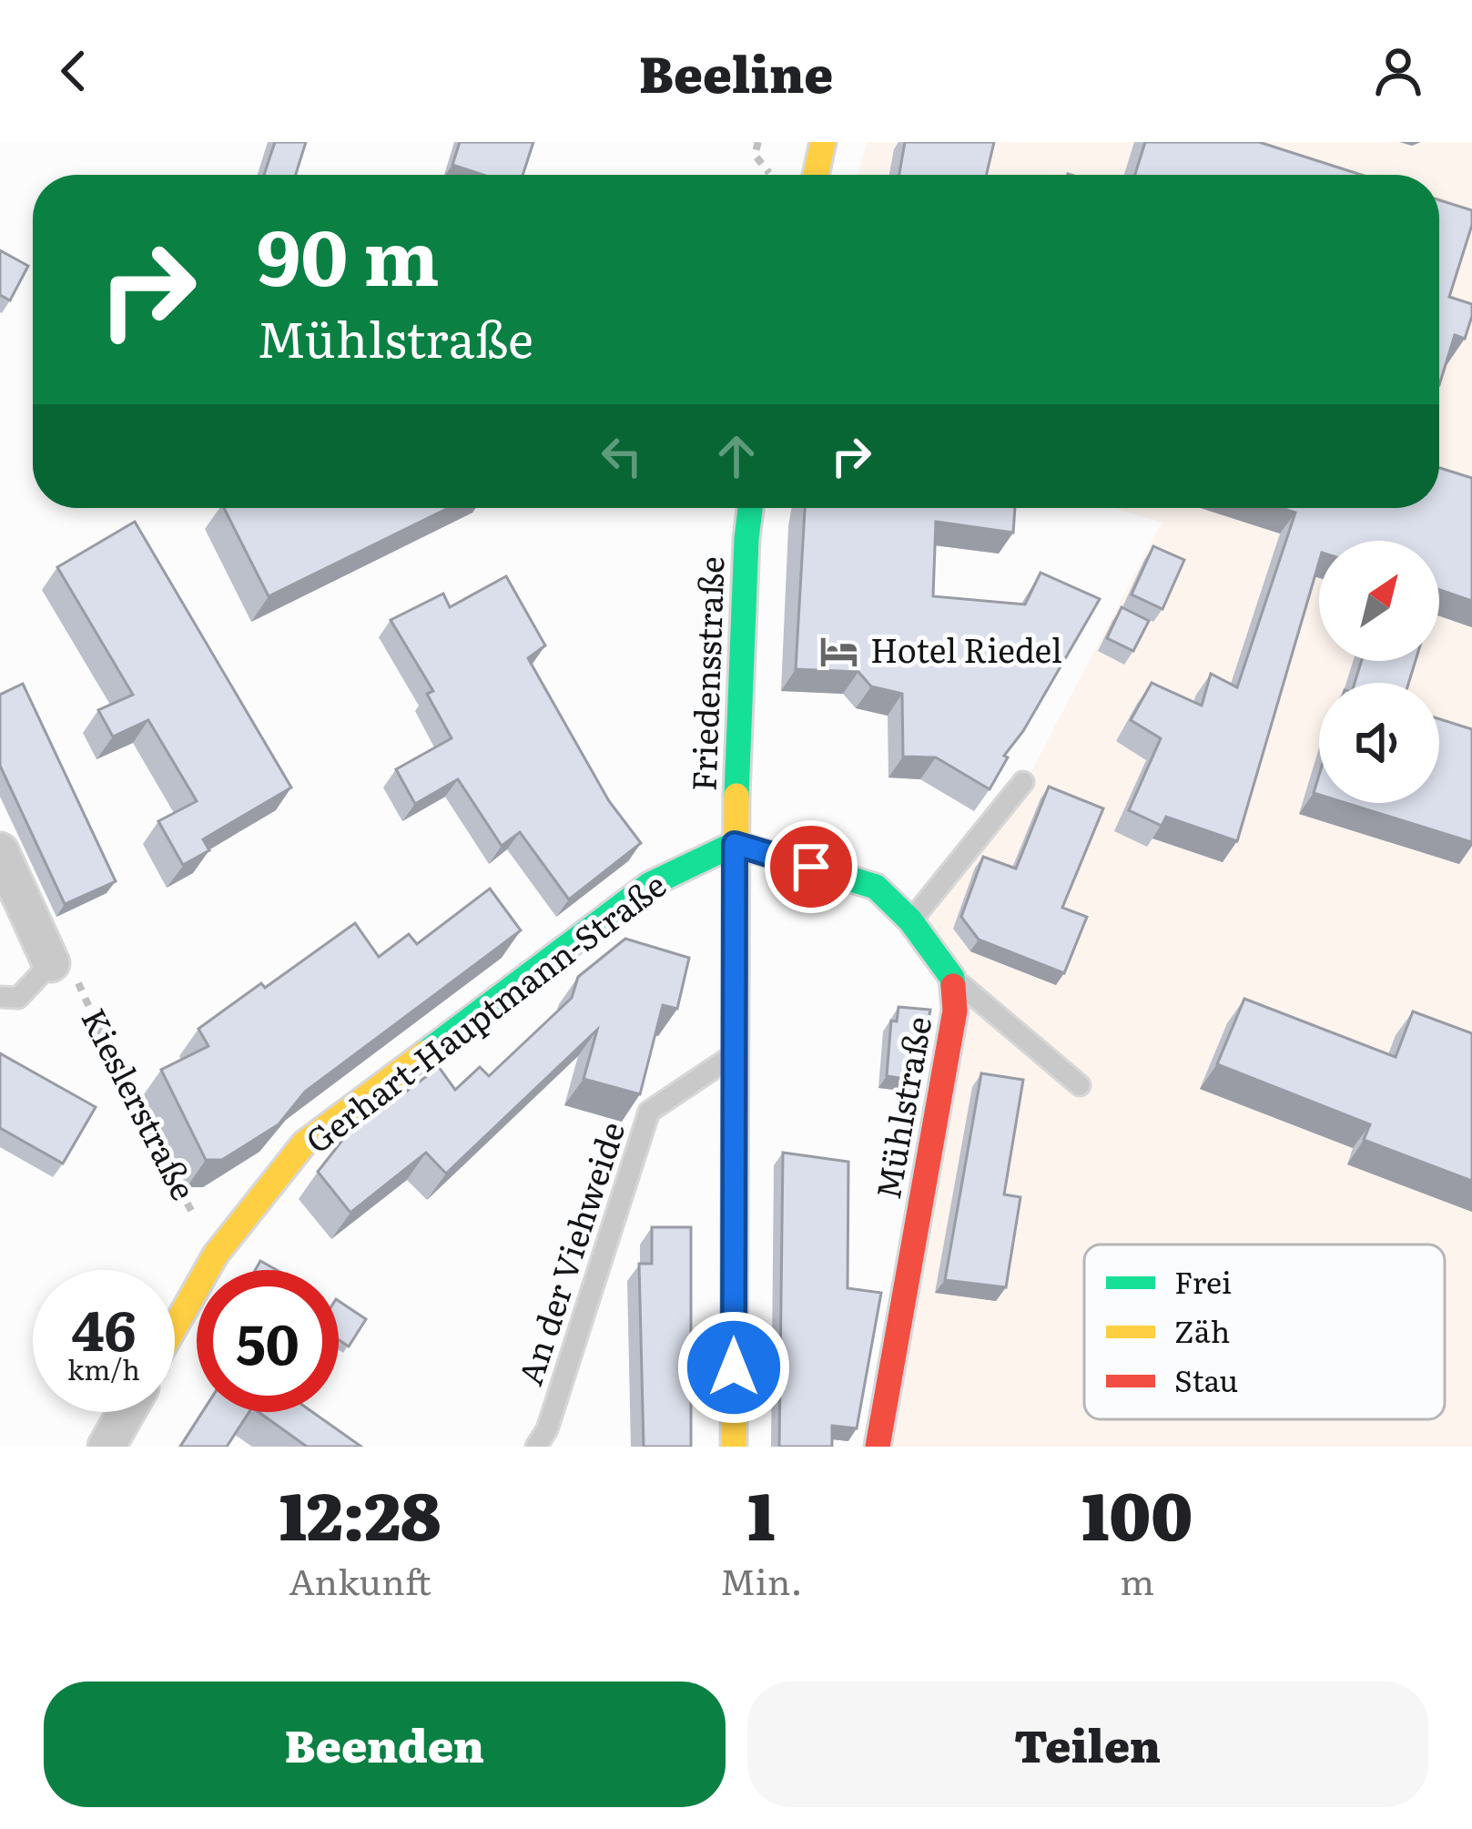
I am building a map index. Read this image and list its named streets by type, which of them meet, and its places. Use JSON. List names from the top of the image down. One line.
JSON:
{"streets":{"street":["Friedensstraße","Gerhart-Hauptmann-Straße","Mühlstraße"],"lane":["An der Viehweide"],"path":["Kieslerstraße"]},"crossings":[["Friedensstraße","Gerhart-Hauptmann-Straße"],["Friedensstraße","Mühlstraße"],["Friedensstraße","An der Viehweide"],["Gerhart-Hauptmann-Straße","Kieslerstraße"],["Gerhart-Hauptmann-Straße","Mühlstraße"]],"places":{"hotel":["Hotel Riedel"]},"legend":["Frei","Zäh","Stau"],"north":"top right","page":{"header":"Beeline","turn":["90 m","Mühlstraße"],"speed":"46 km/h","limit":"50","eta":["12:28","Ankunft","1","Min.","100","m"],"buttons":["Beenden","Teilen"]}}
